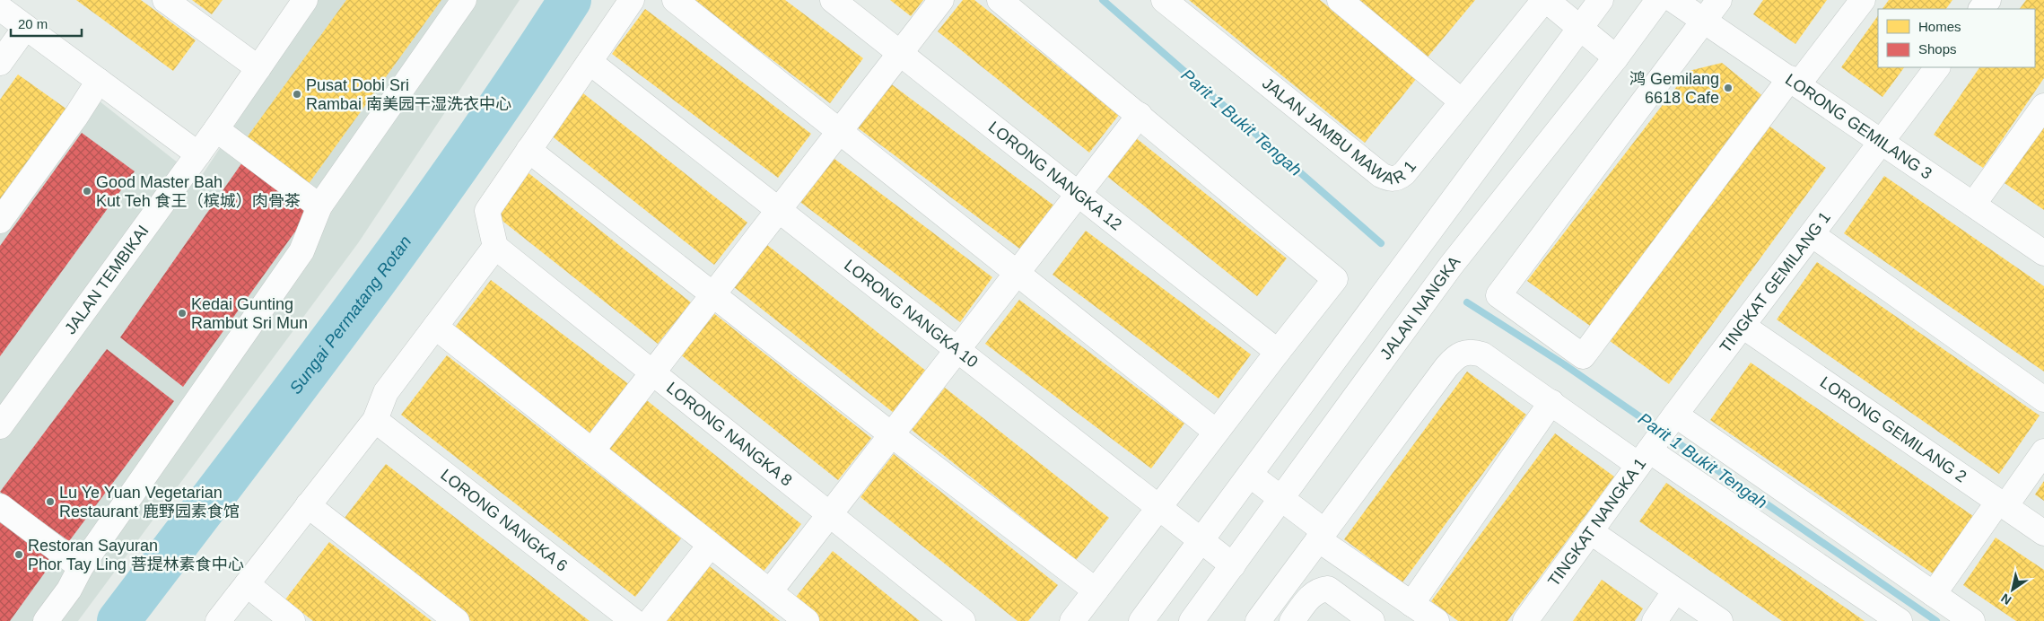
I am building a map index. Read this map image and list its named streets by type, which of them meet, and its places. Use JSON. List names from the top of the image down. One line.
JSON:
{"streets":{"street":["JALAN JAMBU MAWAR 1","LORONG GEMILANG 3","LORONG NANGKA 12","JALAN TEMBIKAI","TINGKAT GEMILANG 1","JALAN NANGKA","LORONG NANGKA 10","LORONG GEMILANG 2","LORONG NANGKA 8","LORONG NANGKA 6","TINGKAT NANGKA 1"]},"crossings":[["LORONG GEMILANG 3","TINGKAT GEMILANG 1"],["TINGKAT GEMILANG 1","LORONG GEMILANG 2"],["TINGKAT GEMILANG 1","TINGKAT NANGKA 1"],["JALAN NANGKA","LORONG NANGKA 10"]],"water":["Parit 1 Bukit Tengah","Sungai Permatang Rotan"],"places":["鸿 Gemilang 6618 Cafe","Pusat Dobi Sri Rambai 南美园干湿洗衣中心","Good Master Bah Kut Teh 食王（槟城）肉骨茶","Kedai Gunting Rambut Sri Mun","Lu Ye Yuan Vegetarian Restaurant 鹿野园素食馆","Restoran Sayuran Phor Tay Ling 菩提林素食中心"],"legend":["Homes","Shops"],"scale_bar":"20 m","north":"bottom left"}
